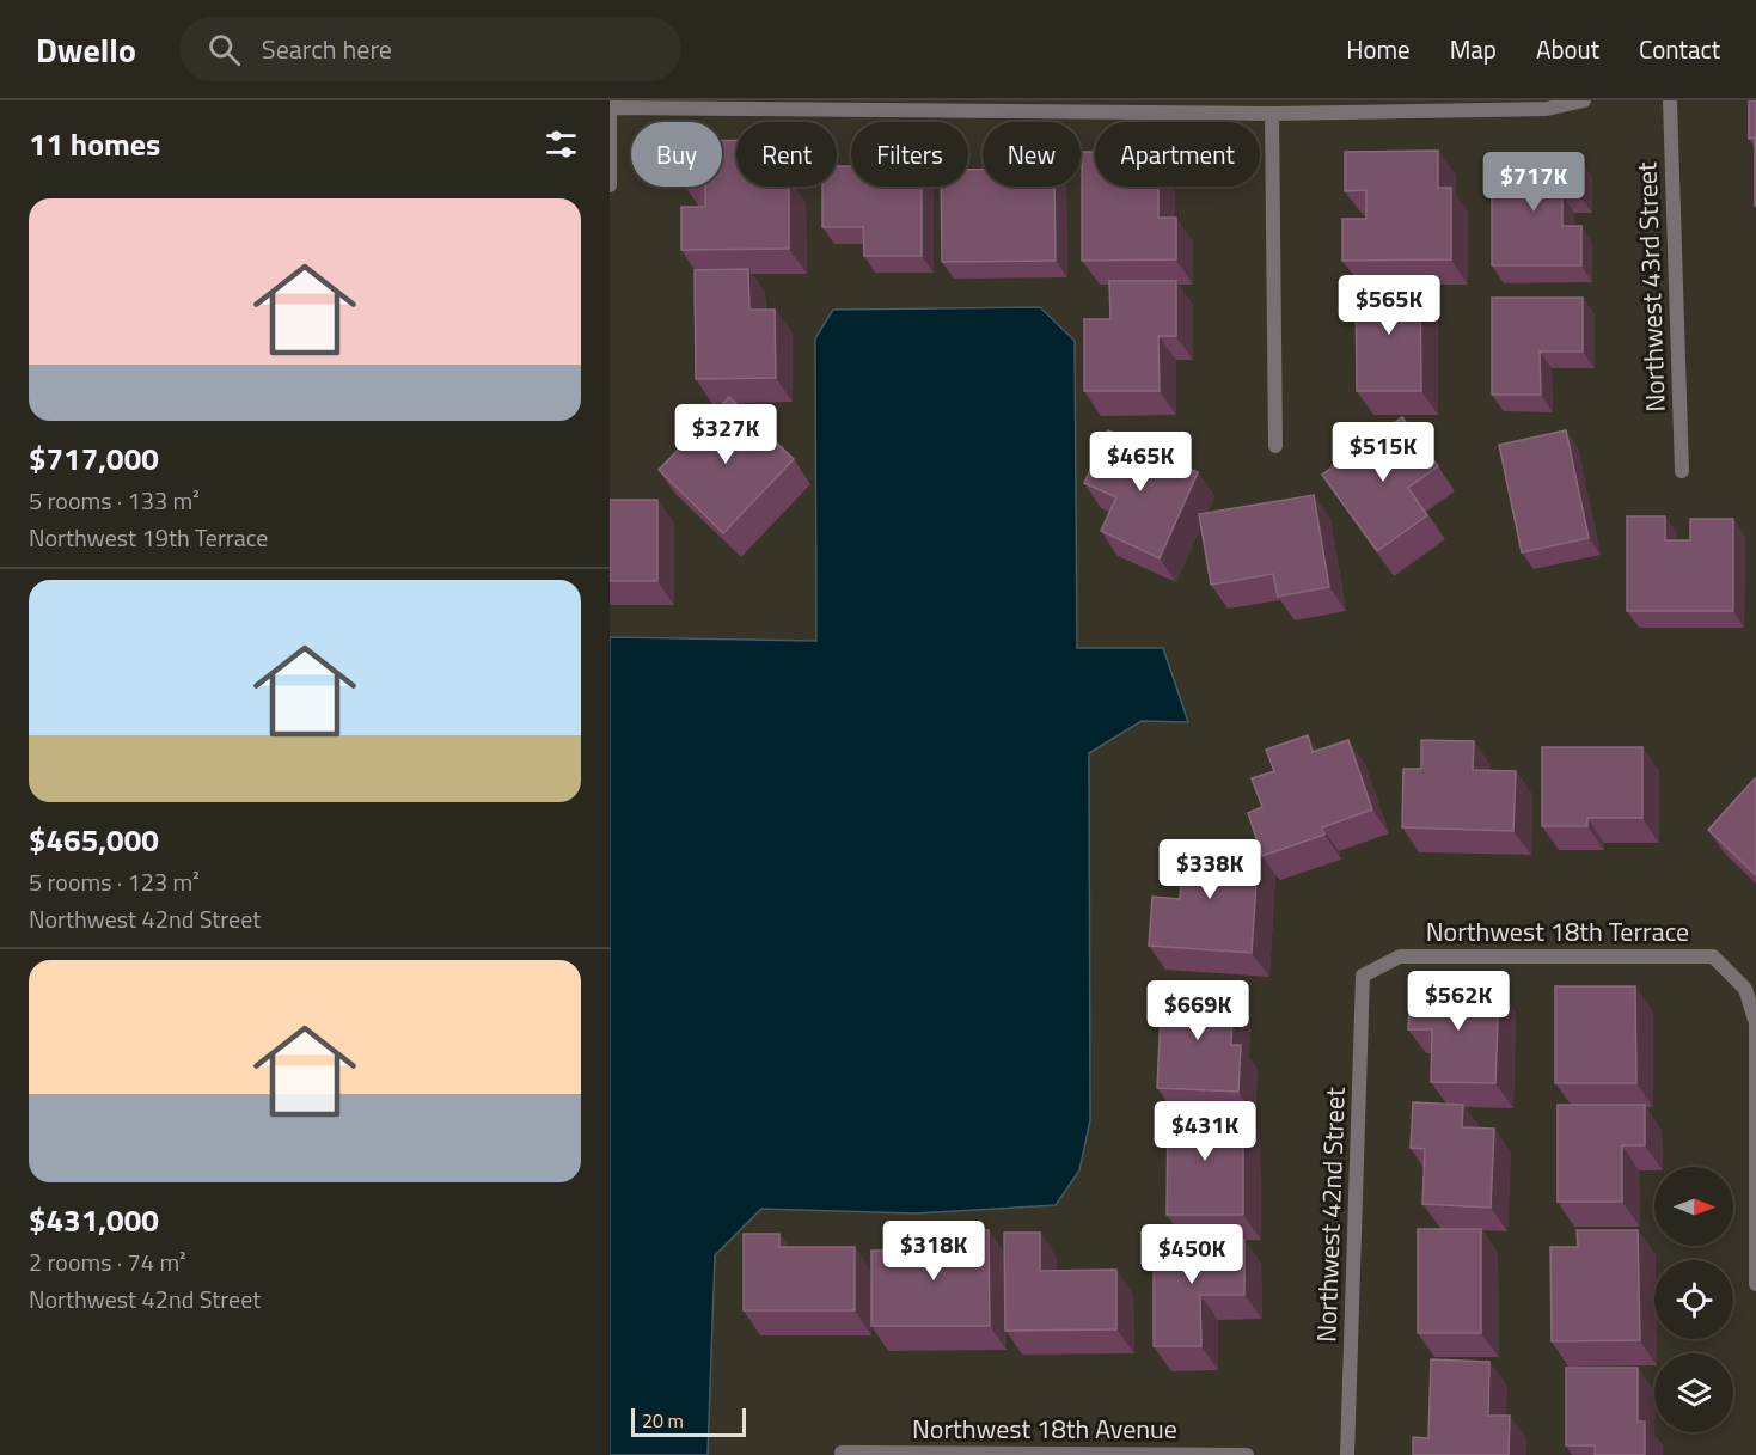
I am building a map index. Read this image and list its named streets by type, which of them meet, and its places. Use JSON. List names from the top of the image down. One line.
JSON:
{"streets":{"street":["Northwest 43rd Street","Northwest 18th Terrace","Northwest 42nd Street","Northwest 18th Avenue"]},"crossings":[["Northwest 18th Terrace","Northwest 42nd Street"]],"scale_bar":"20 m","north":"right","page":{"header":"Dwello","search":"Search here","nav":["Home","Map","About","Contact"],"heading":"11 homes","chip":["Buy","Rent","Filters","New","Apartment"],"price":["$717K","$565K","$327K","$515K","$465K","$338K","$562K","$669K","$431K","$318K","$450K"],"list":[{"name":"$717,000","note":"5 rooms · 133 m² · Northwest 19th Terrace"},{"name":"$465,000","note":"5 rooms · 123 m² · Northwest 42nd Street"},{"name":"$431,000","note":"2 rooms · 74 m² · Northwest 42nd Street"}],"scale":"20 m"}}
